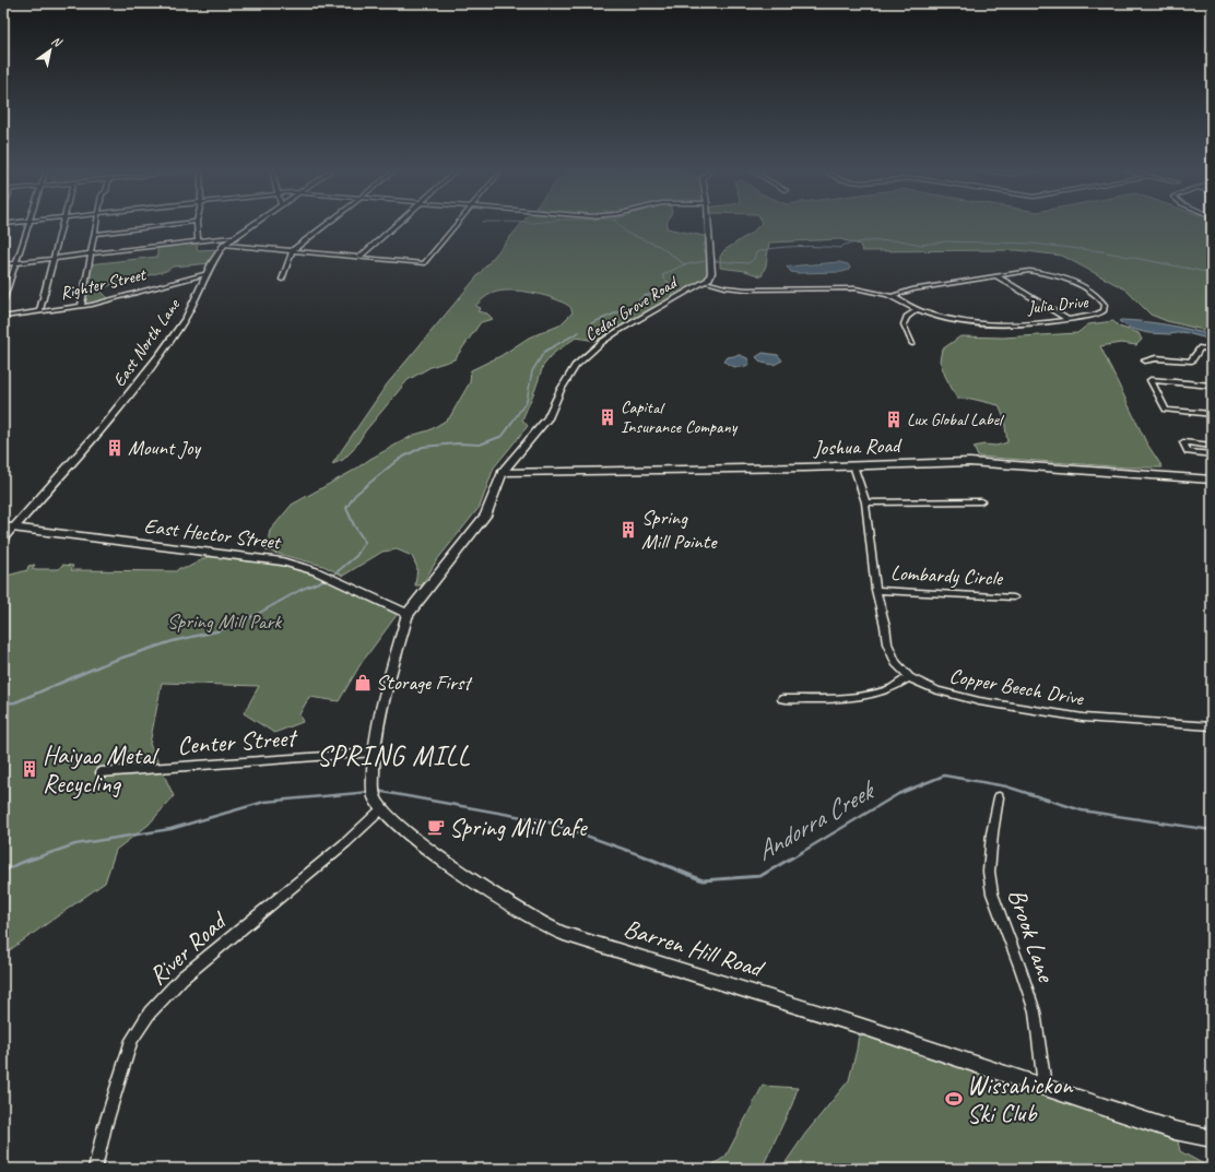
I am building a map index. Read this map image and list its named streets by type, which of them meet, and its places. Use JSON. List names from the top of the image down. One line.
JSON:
{"streets":{"main road":["Cedar Grove Road","Joshua Road","East Hector Street"],"street":["Righter Street","Julia Drive","East North Lane","Lombardy Circle","Copper Beech Drive","Center Street","Brook Lane","Barren Hill Road","River Road"]},"crossings":[["Righter Street","East North Lane"],["Julia Drive","Cedar Grove Road"],["Cedar Grove Road","Joshua Road"],["Cedar Grove Road","East Hector Street"],["East North Lane","East Hector Street"],["Joshua Road","Copper Beech Drive"],["Lombardy Circle","Copper Beech Drive"],["Brook Lane","Barren Hill Road"],["Barren Hill Road","River Road"]],"districts":["SPRING MILL"],"water":["Andorra Creek"],"parks":["Spring Mill Park"],"places":{"building":["Capital Insurance Company","Lux Global Label","Mount Joy","Spring Mill Pointe","Haiyao Metal Recycling"],"shop":["Storage First"],"cafe":["Spring Mill Cafe"],"sports":["Wissahickon Ski Club"]},"north":"top right"}
